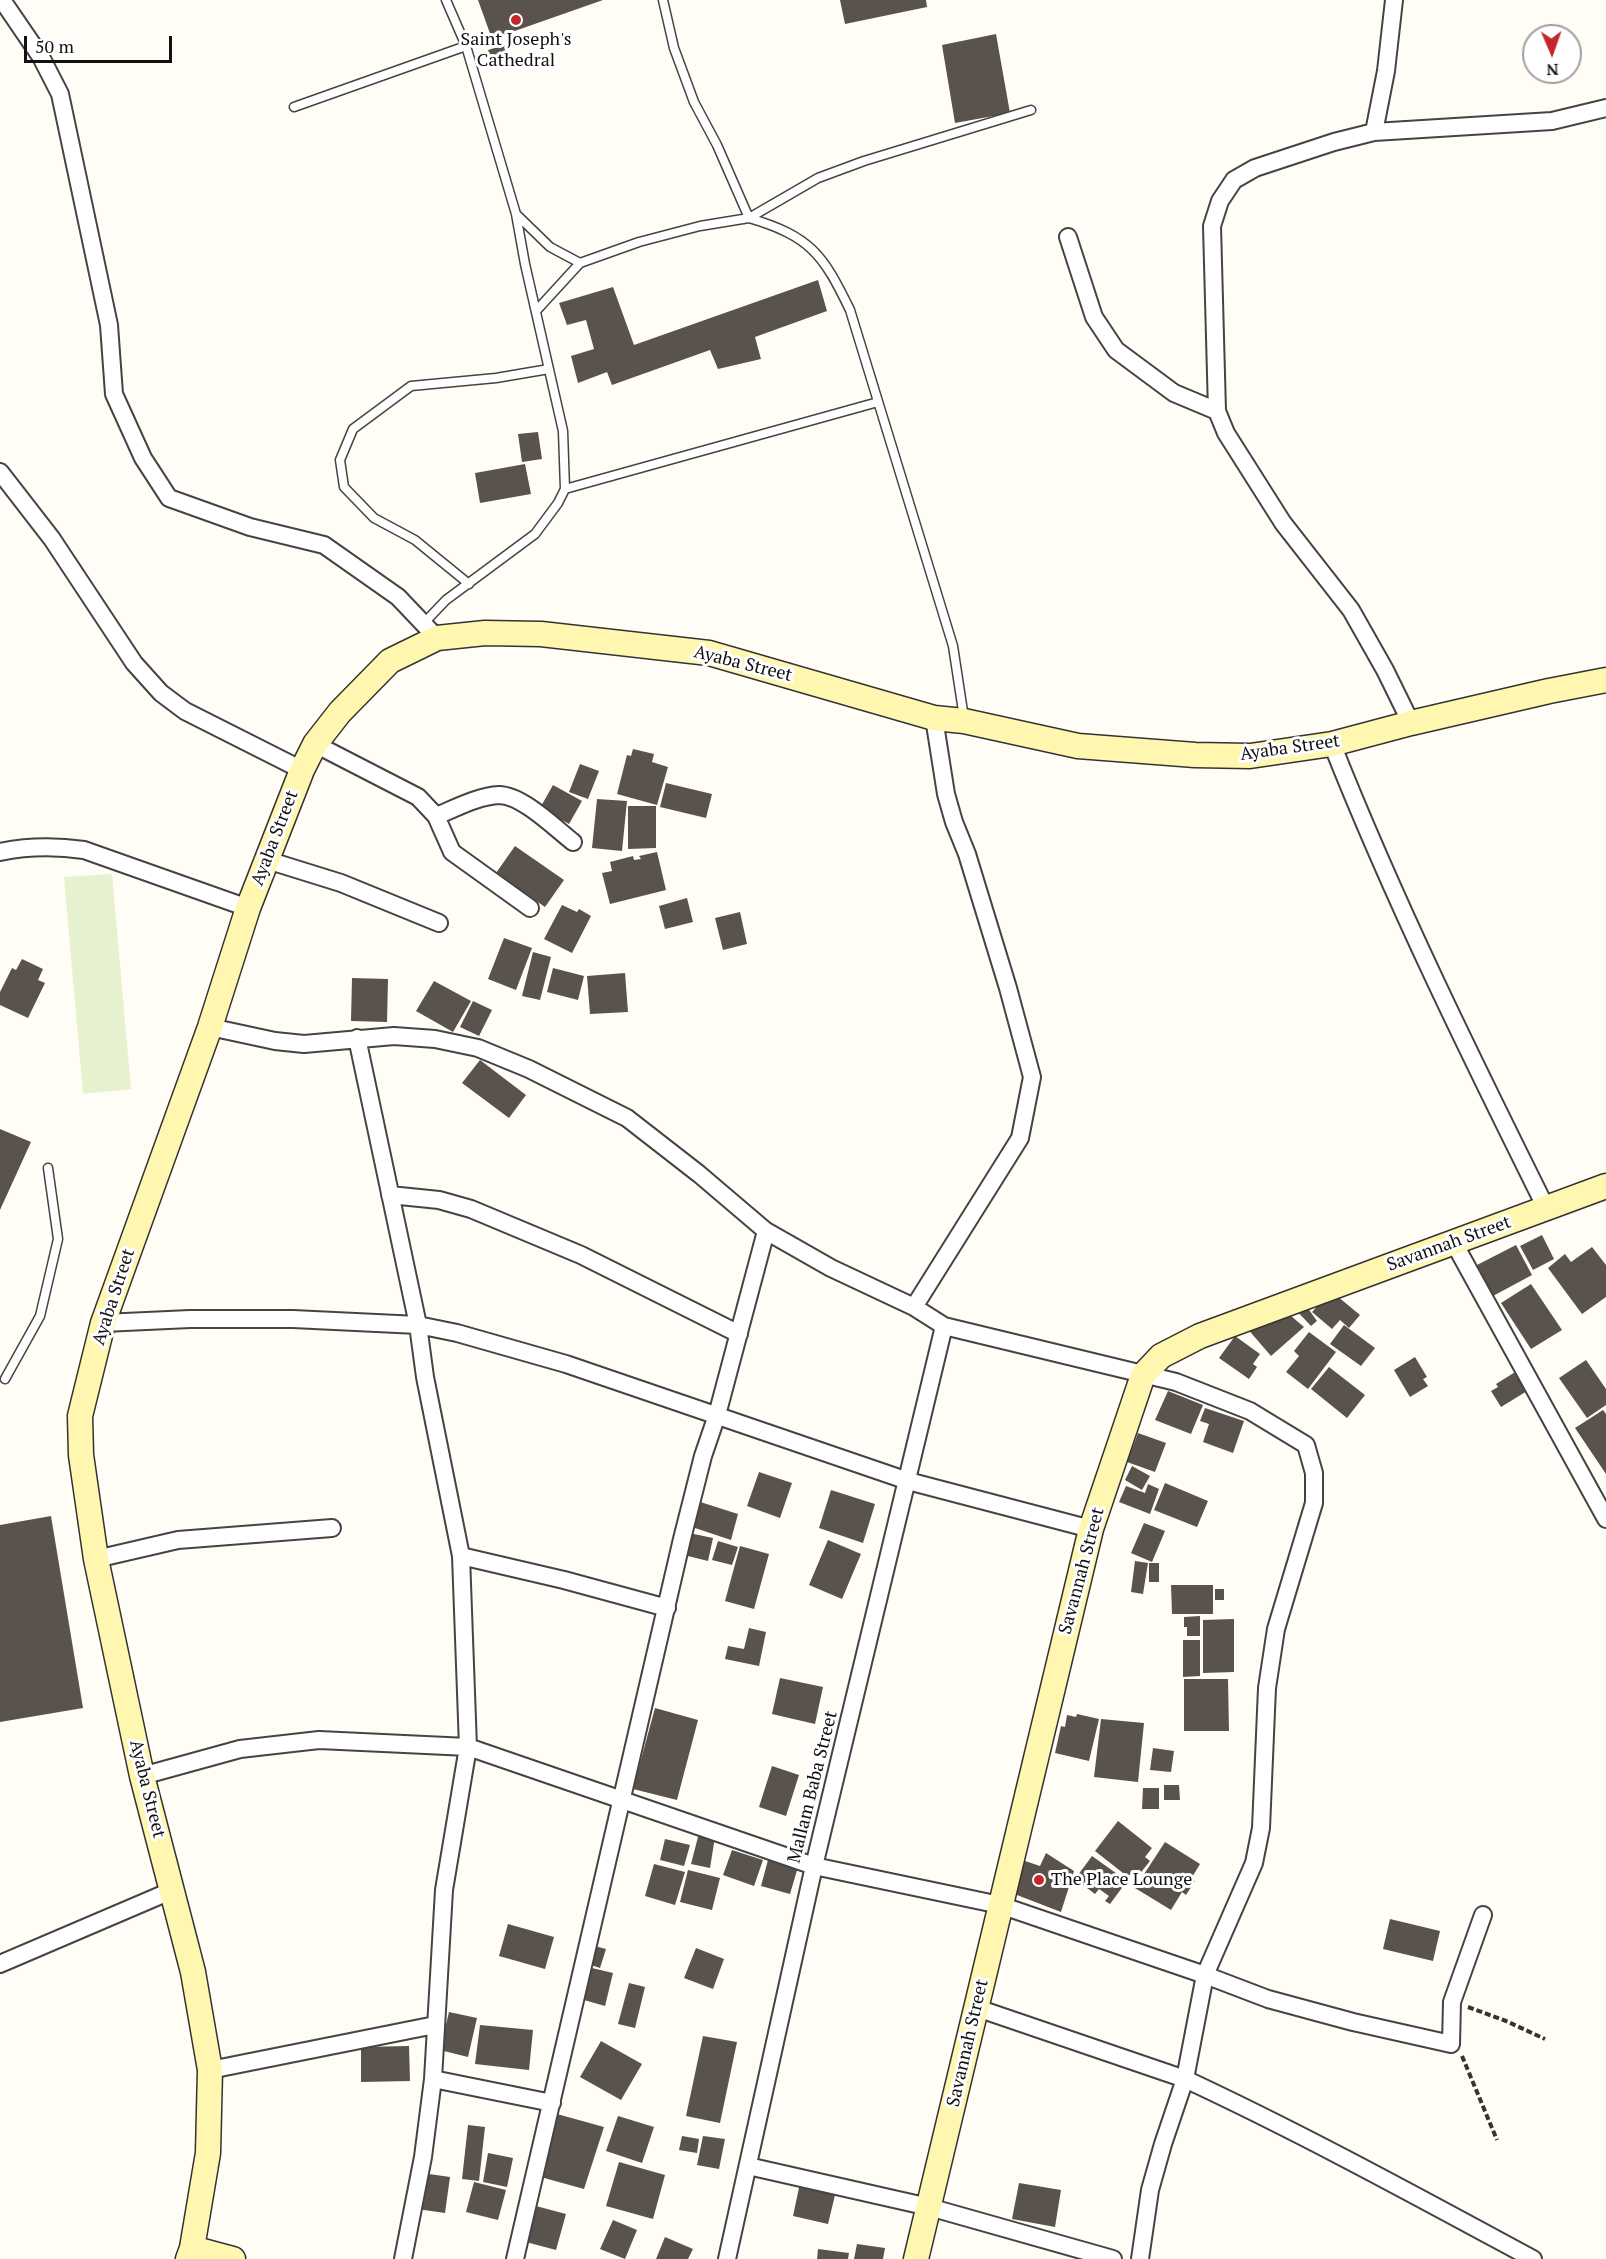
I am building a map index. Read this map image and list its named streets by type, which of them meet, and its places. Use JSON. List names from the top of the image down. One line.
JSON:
{"streets":{"main road":["Ayaba Street","Savannah Street"],"street":["Mallam Baba Street"]},"places":["Saint Joseph's Cathedral","The Place Lounge"],"scale_bar":"50 m","north":"bottom"}
